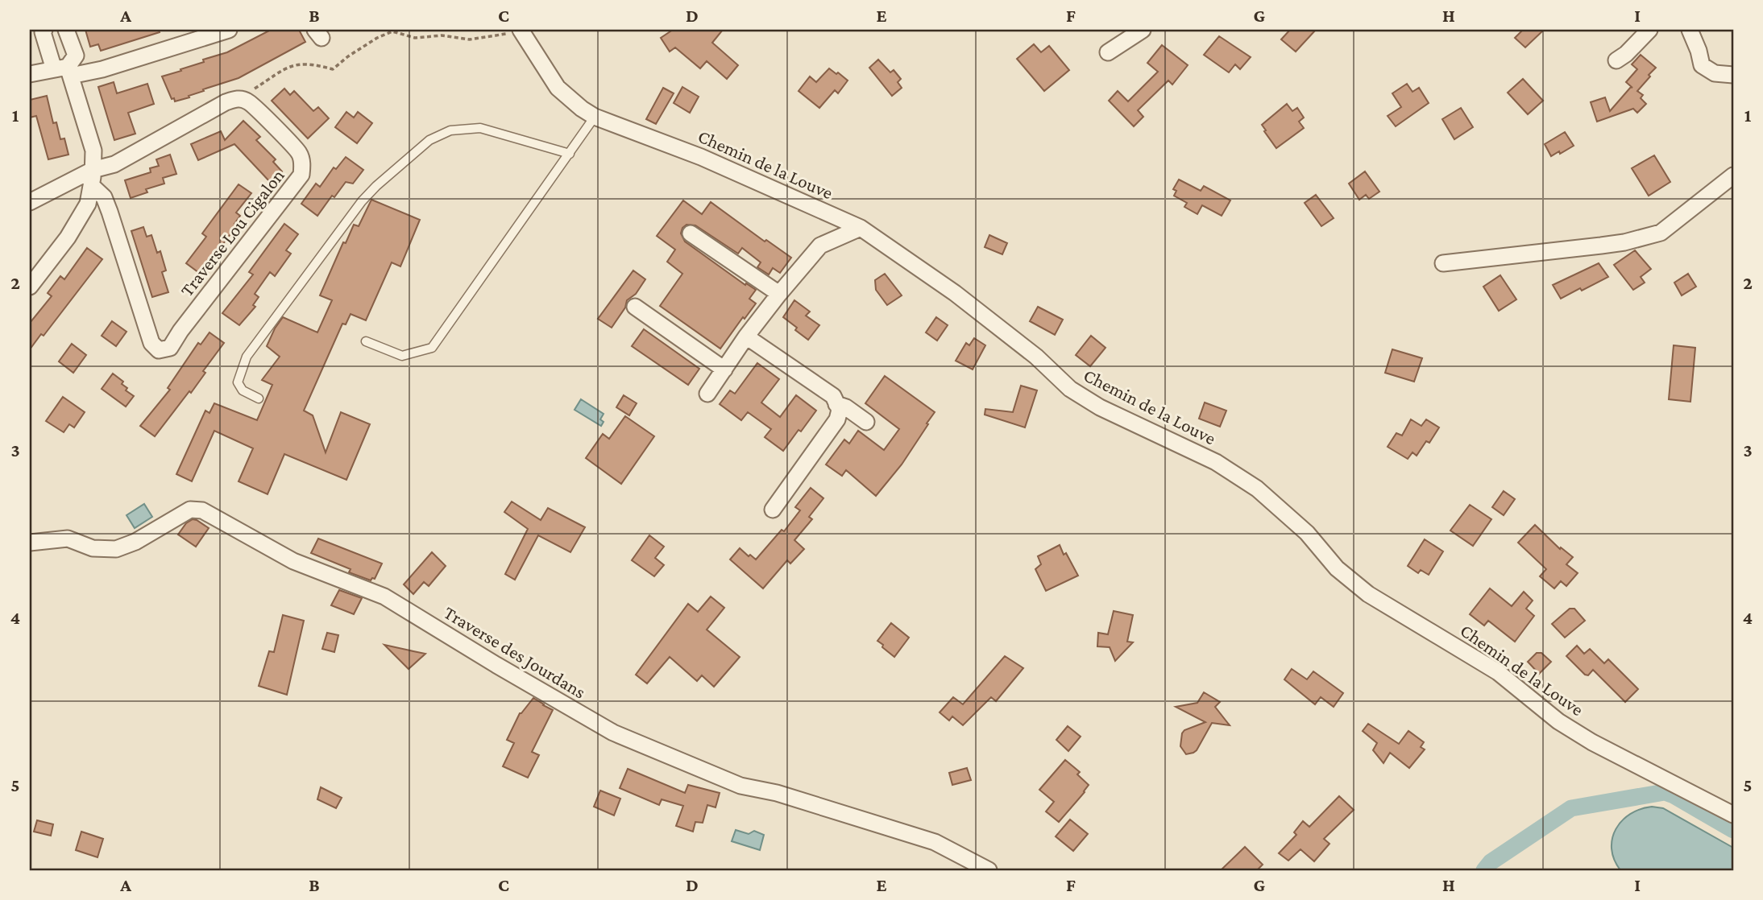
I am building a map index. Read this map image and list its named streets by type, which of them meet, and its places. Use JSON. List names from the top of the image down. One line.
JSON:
{"streets":{"street":["Chemin de la Louve","Traverse Lou Cigalon","Traverse des Jourdans"]},"grid":{"columns":["A","B","C","D","E","F","G","H","I"],"rows":["1","2","3","4","5"]}}
